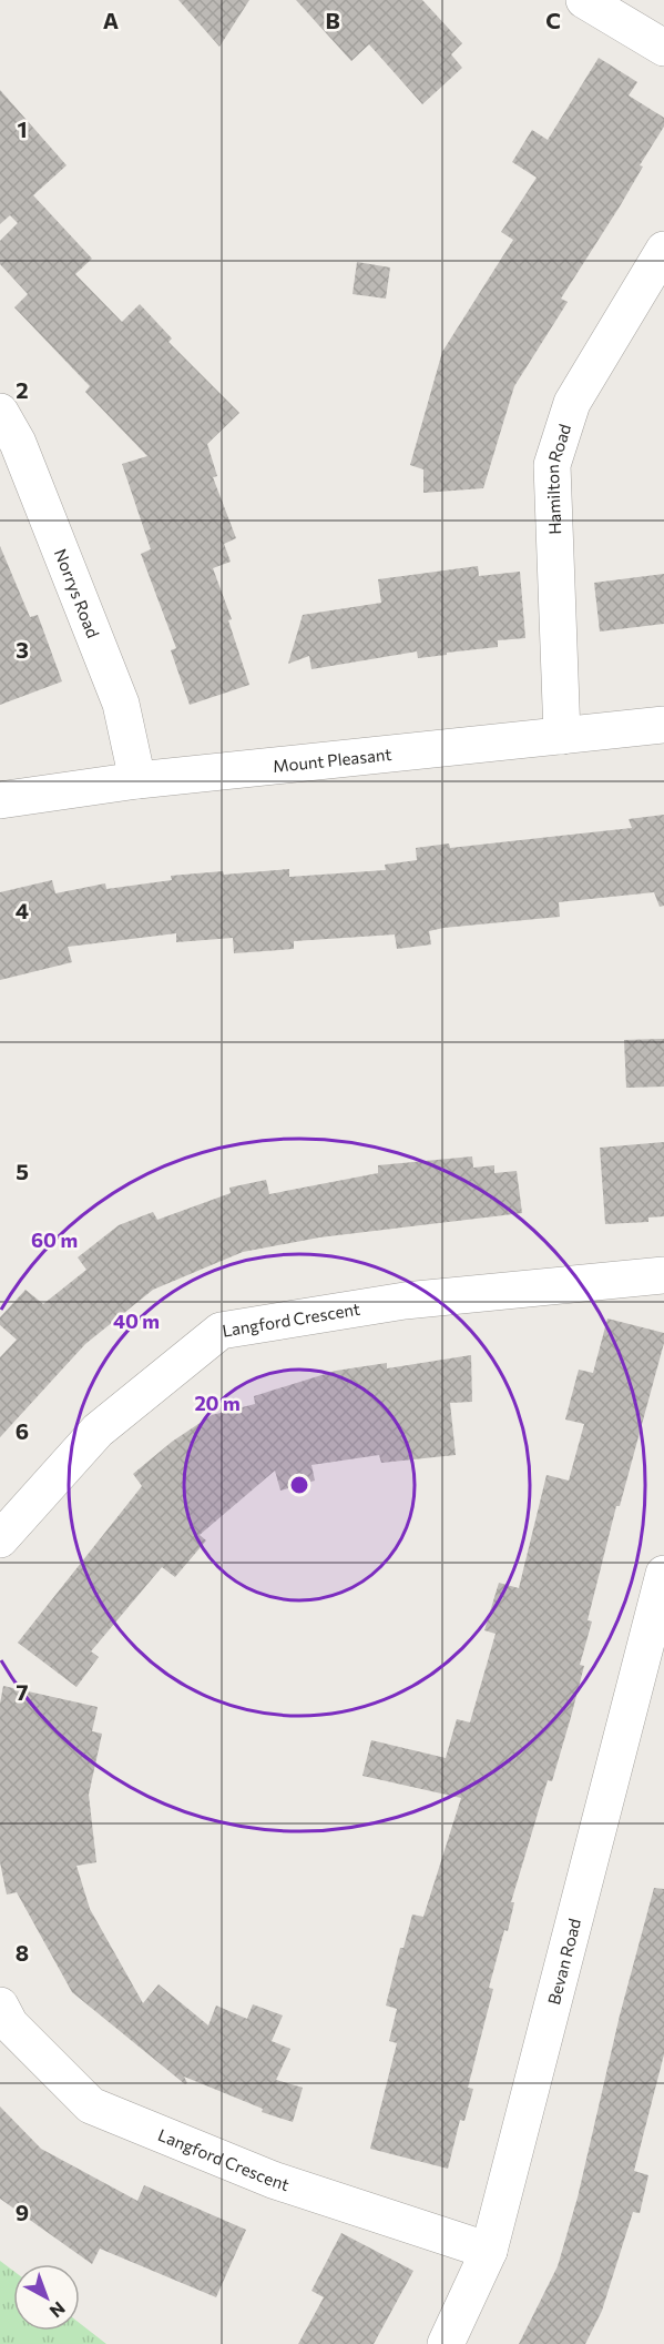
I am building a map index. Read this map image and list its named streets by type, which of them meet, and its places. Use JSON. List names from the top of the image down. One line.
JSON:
{"streets":{"street":["Hamilton Road","Norrys Road","Mount Pleasant","Langford Crescent","Bevan Road"]},"crossings":[["Hamilton Road","Mount Pleasant"],["Norrys Road","Mount Pleasant"],["Langford Crescent","Bevan Road"]],"north":"bottom right","grid":{"columns":["A","B","C"],"rows":["1","2","3","4","5","6","7","8","9"]},"rings":["60 m","40 m","20 m"]}
